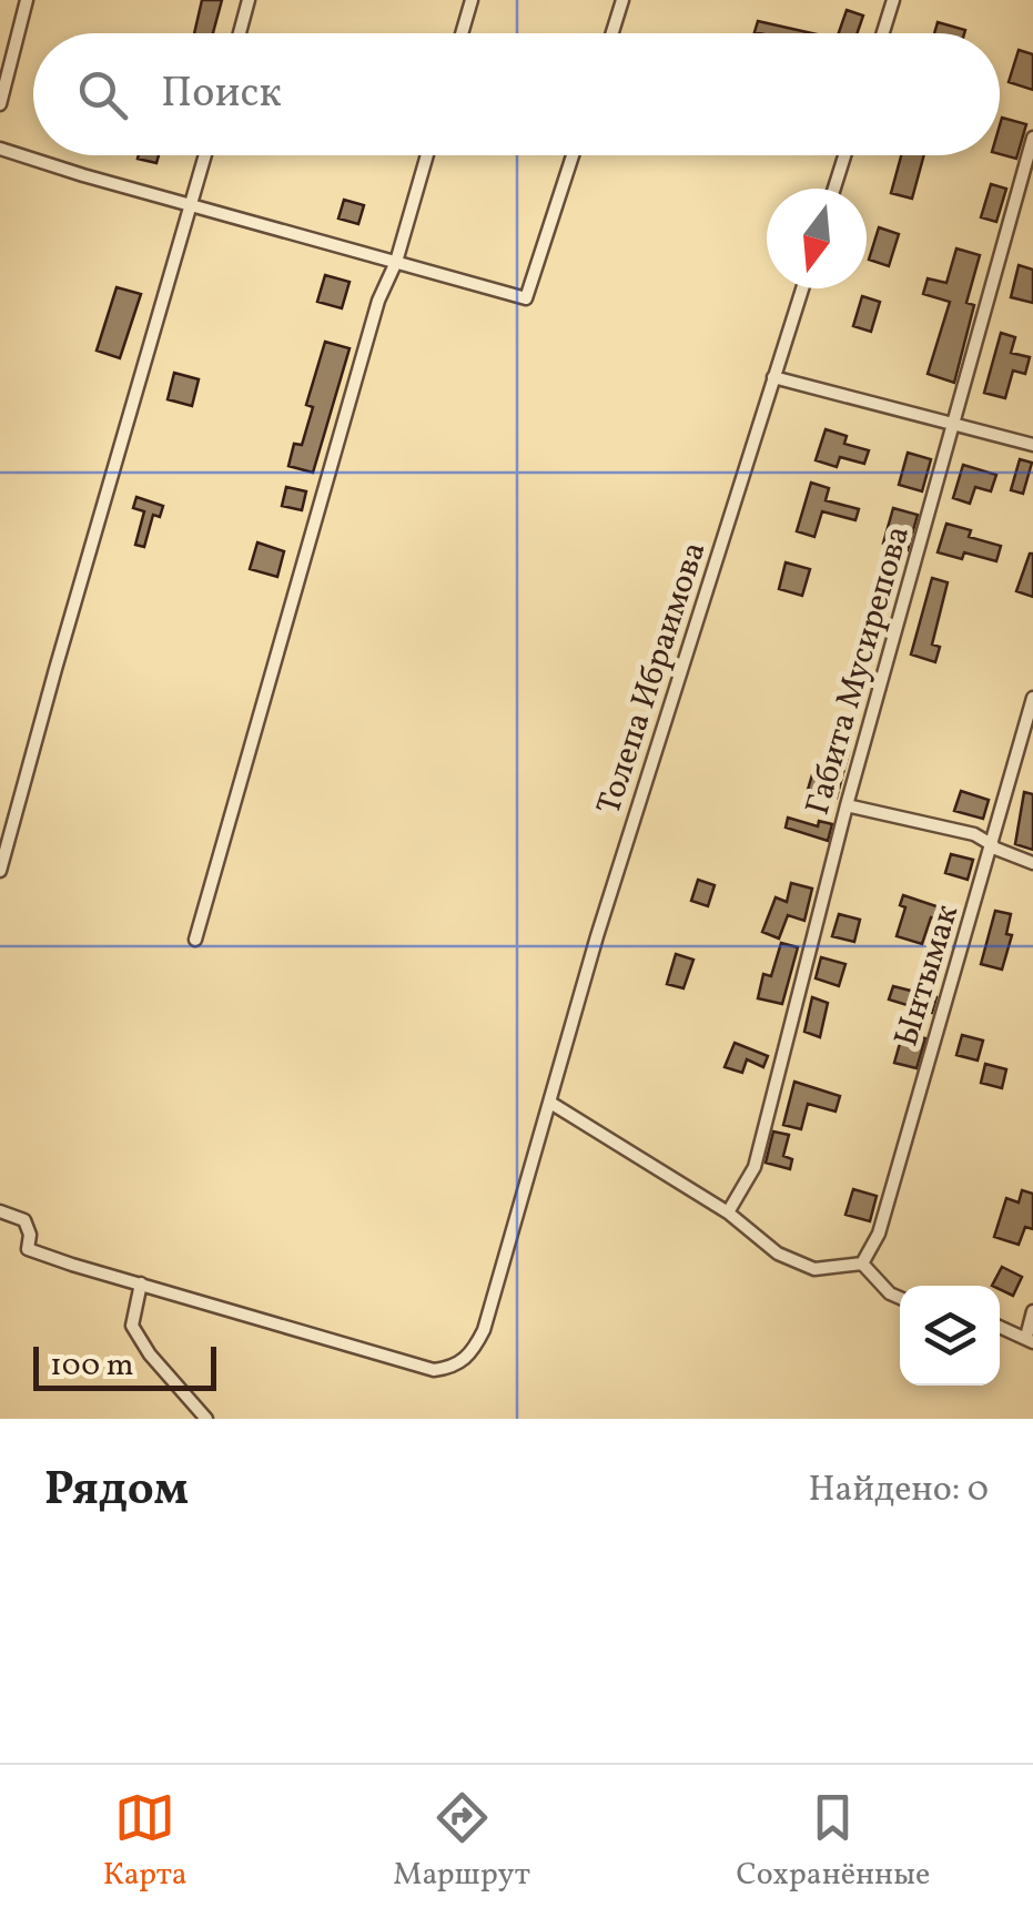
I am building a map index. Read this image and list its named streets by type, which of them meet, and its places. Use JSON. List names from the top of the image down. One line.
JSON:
{"streets":{"street":["Габита Мусирепова","Толепа Ибраимова","Ынтымак"]},"scale_bar":"100 m","north":"bottom","page":{"search":"Поиск","scale":"100 m","heading":["Рядом","Найдено: 0"],"nav":["Карта","Маршрут","Сохранённые"]}}
